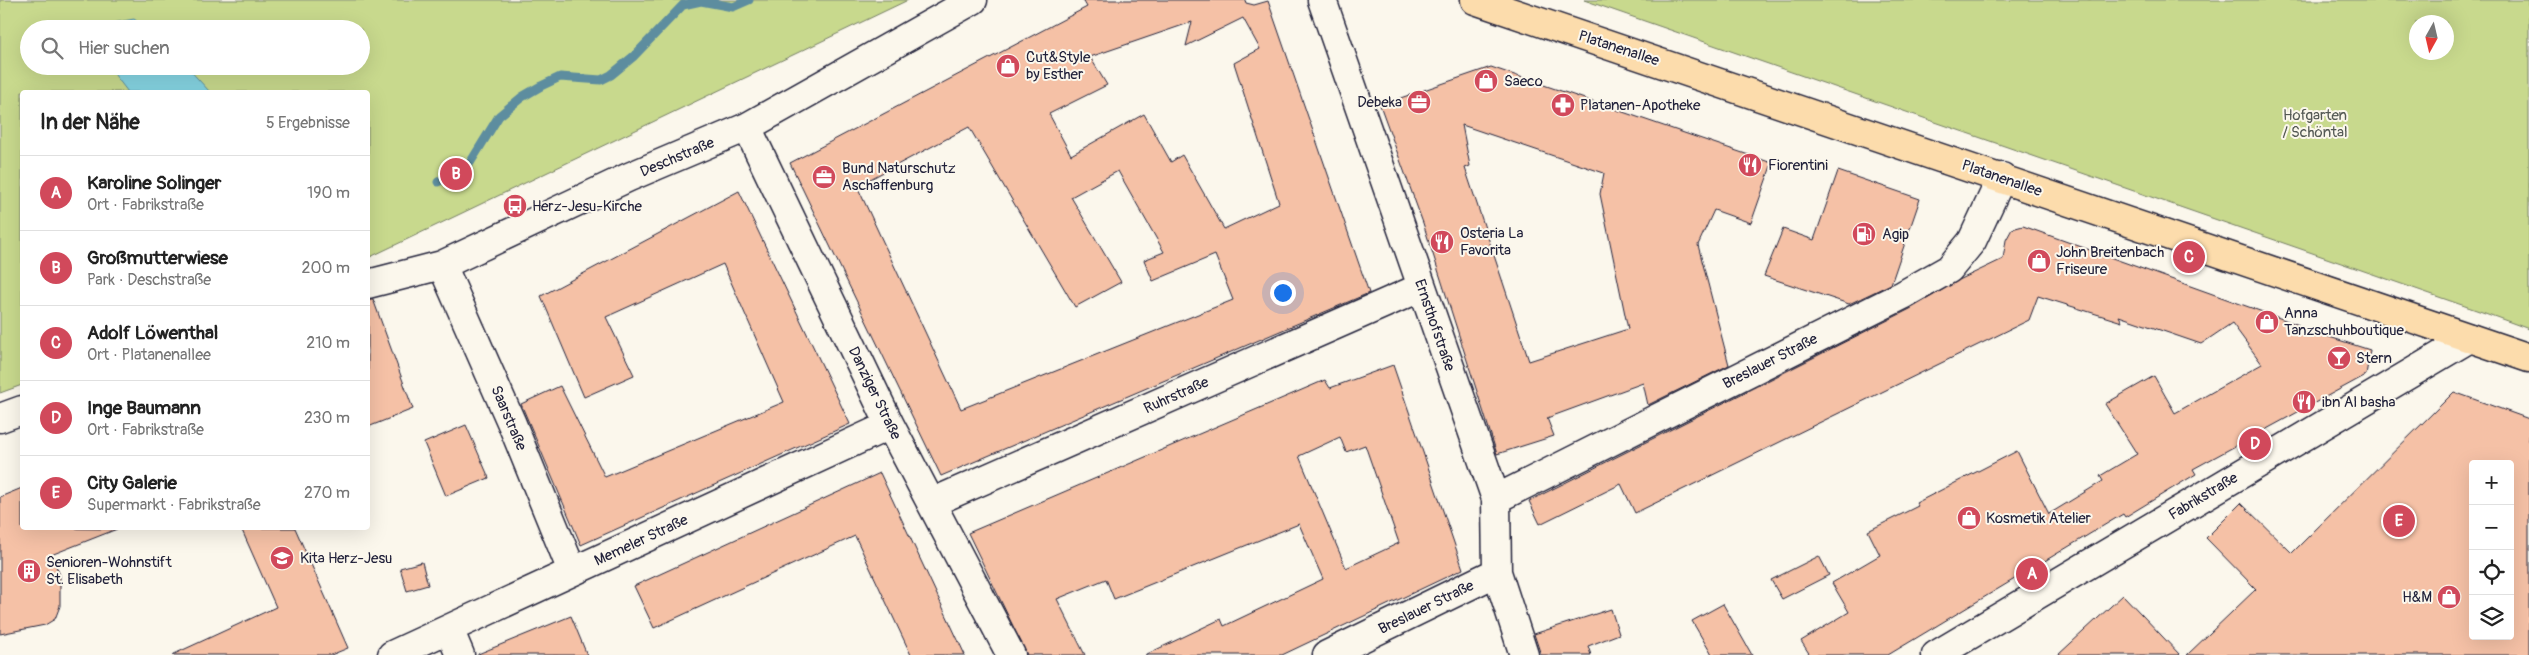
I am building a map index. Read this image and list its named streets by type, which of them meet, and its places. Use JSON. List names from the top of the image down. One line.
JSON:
{"streets":{"main road":["Platanenallee"],"street":["Deschstraße","Ernsthofstraße","Breslauer Straße","Danziger Straße","Ruhrstraße","Saarstraße","Fabrikstraße","Memeler Straße"]},"crossings":[["Platanenallee","Breslauer Straße"],["Platanenallee","Fabrikstraße"],["Deschstraße","Danziger Straße"],["Deschstraße","Saarstraße"],["Ernsthofstraße","Breslauer Straße"],["Ernsthofstraße","Ruhrstraße"],["Danziger Straße","Ruhrstraße"],["Danziger Straße","Memeler Straße"],["Saarstraße","Memeler Straße"]],"parks":["Hofgarten / Schöntal"],"places":{"shop":["Cut&Style by Esther","Saeco","John Breitenbach Friseure","Anna Tanzschuhboutique","Kosmetik Atelier","H&M"],"office":["Debeka","Bund Naturschutz Aschaffenburg"],"pharmacy":["Platanen-Apotheke"],"restaurant":["Fiorentini","Osteria La Favorita","ibn Al basha"],"bus stop":["Herz-Jesu-Kirche"],"fuel station":["Agip"],"bar":["Stern"],"school or university":["Kita Herz-Jesu"],"building":["Senioren-Wohnstift St. Elisabeth"]},"north":"bottom","page":{"search":"Hier suchen","heading":["In der Nähe","5 Ergebnisse"],"list":[{"mark":"A","name":"Karoline Solinger","note":"Ort · Fabrikstraße","value":"190 m"},{"mark":"B","name":"Großmutterwiese","note":"Park · Deschstraße","value":"200 m"},{"mark":"C","name":"Adolf Löwenthal","note":"Ort · Platanenallee","value":"210 m"},{"mark":"D","name":"Inge Baumann","note":"Ort · Fabrikstraße","value":"230 m"},{"mark":"E","name":"City Galerie","note":"Supermarkt · Fabrikstraße","value":"270 m"}],"pins":["B","C","D","E","A"],"map_buttons":["+","−"]}}
